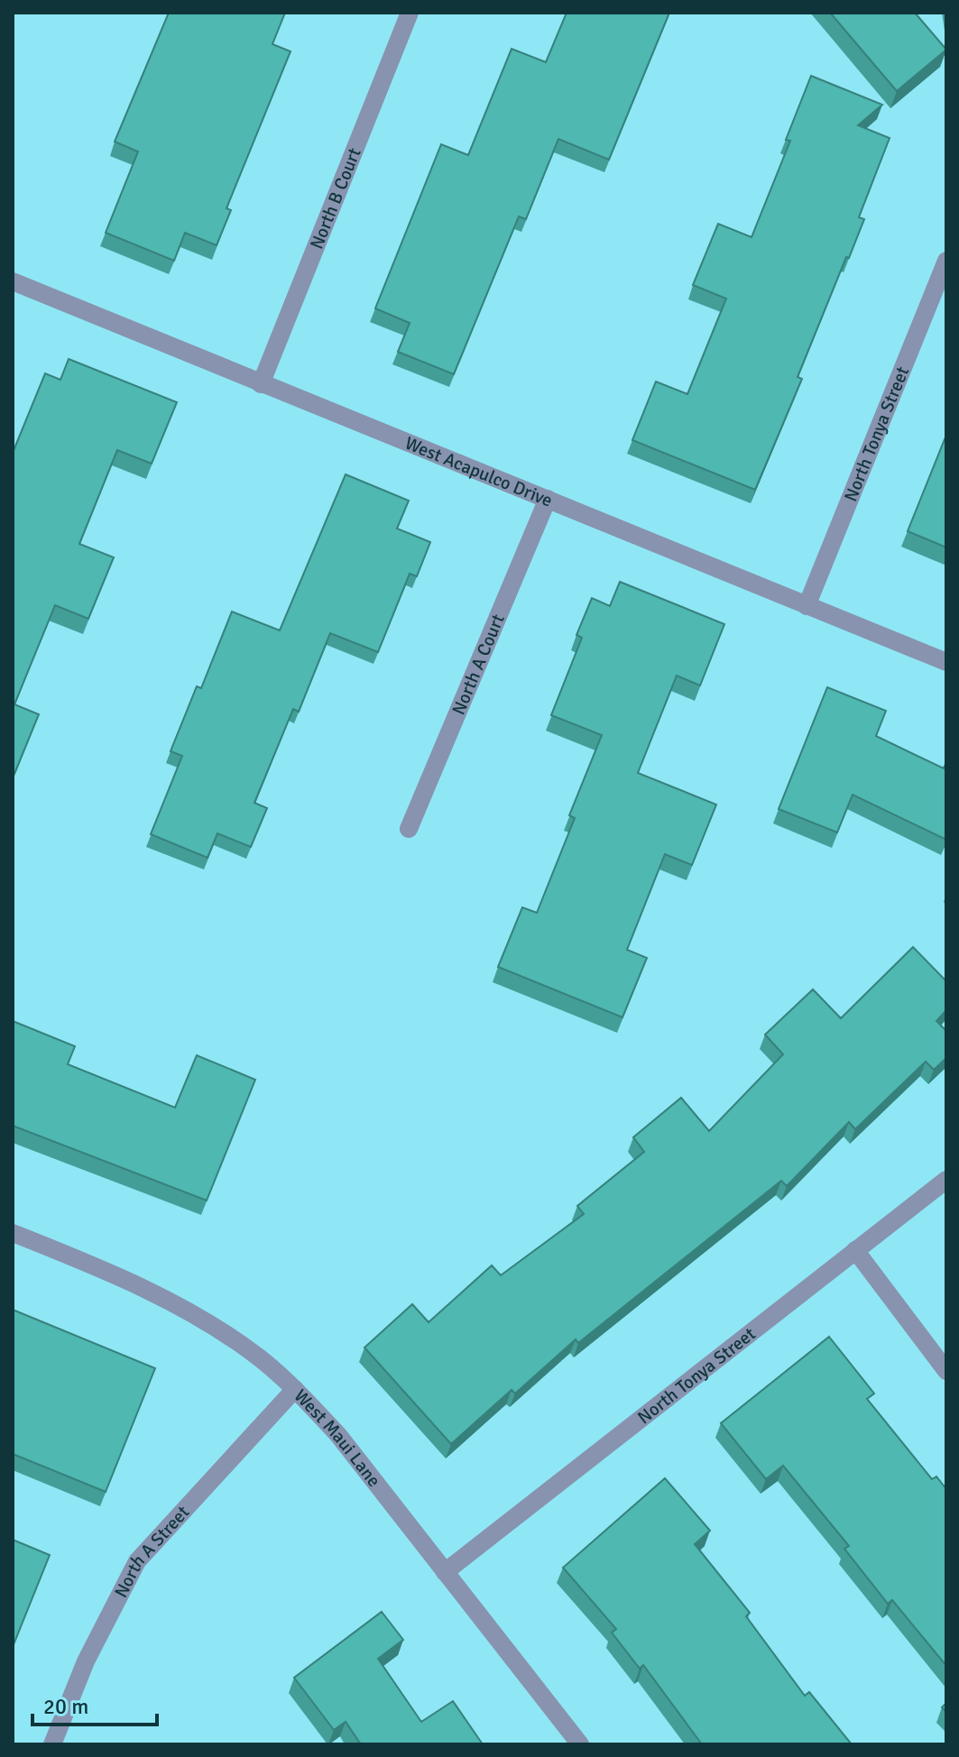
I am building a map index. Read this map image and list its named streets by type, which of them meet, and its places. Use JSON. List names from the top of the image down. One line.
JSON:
{"streets":{"street":["North B Court","North Tonya Street","West Acapulco Drive","North A Court","West Maui Lane","North A Street"]},"crossings":[["North B Court","West Acapulco Drive"],["North Tonya Street","West Acapulco Drive"],["North Tonya Street","West Maui Lane"],["West Acapulco Drive","North A Court"],["West Maui Lane","North A Street"]],"scale_bar":"20 m"}
